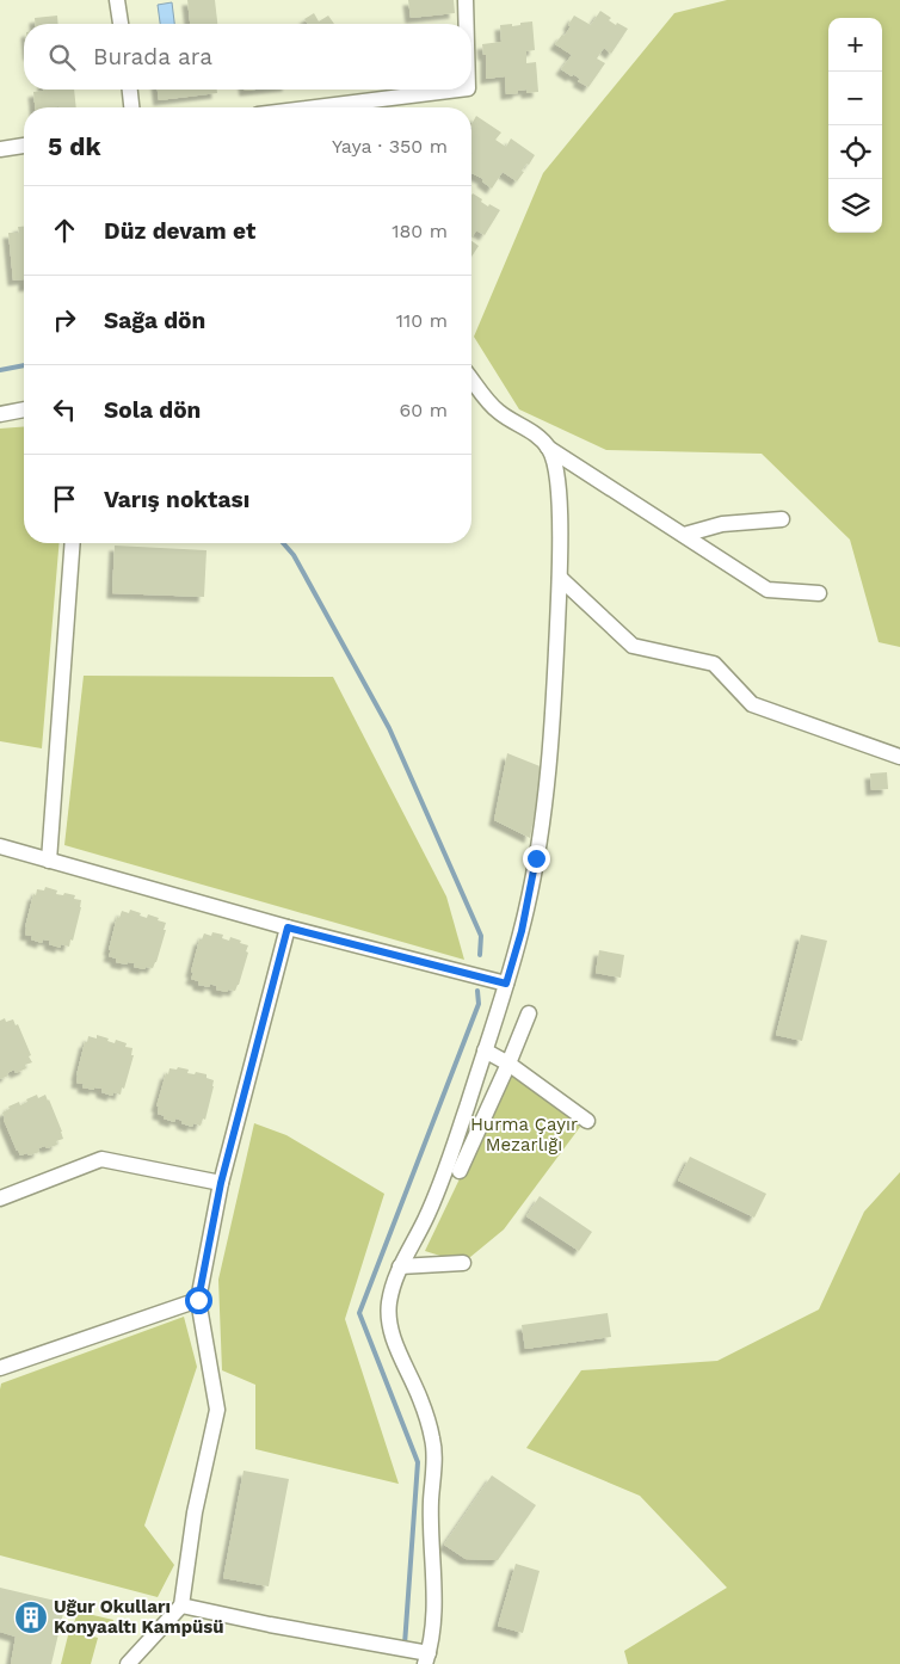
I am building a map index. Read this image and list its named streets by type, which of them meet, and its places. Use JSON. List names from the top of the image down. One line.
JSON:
{"parks":["Hurma Çayır Mezarlığı"],"places":{"building":["Uğur Okulları Konyaaltı Kampüsü"]},"page":{"map_buttons":["+","−"],"search":"Burada ara","heading":["5 dk","Yaya · 350 m"],"list":[["Düz devam et","180 m"],["Sağa dön","110 m"],["Sola dön","60 m"],"Varış noktası"]}}
